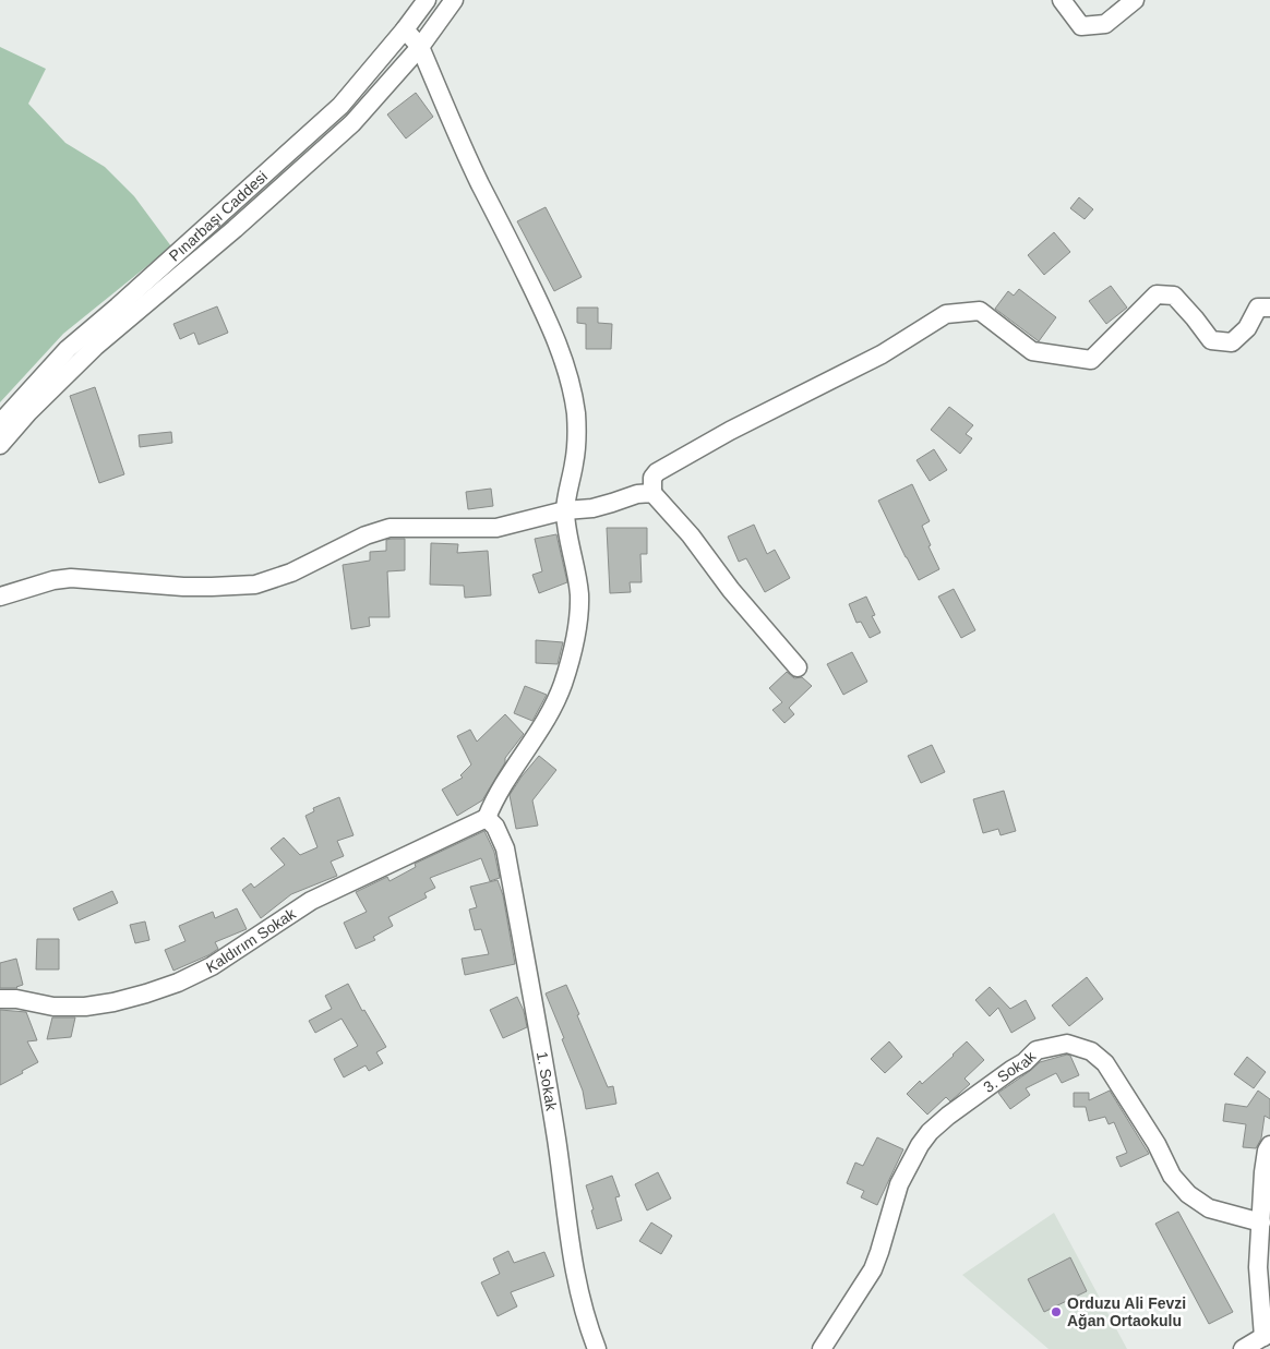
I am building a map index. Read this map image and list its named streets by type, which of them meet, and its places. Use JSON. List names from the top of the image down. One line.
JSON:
{"streets":{"street":["Pınarbaşı Caddesi","Kaldırım Sokak","3. Sokak","1. Sokak"]},"crossings":[["Kaldırım Sokak","1. Sokak"]],"places":["Orduzu Ali Fevzi Ağan Ortaokulu"]}
